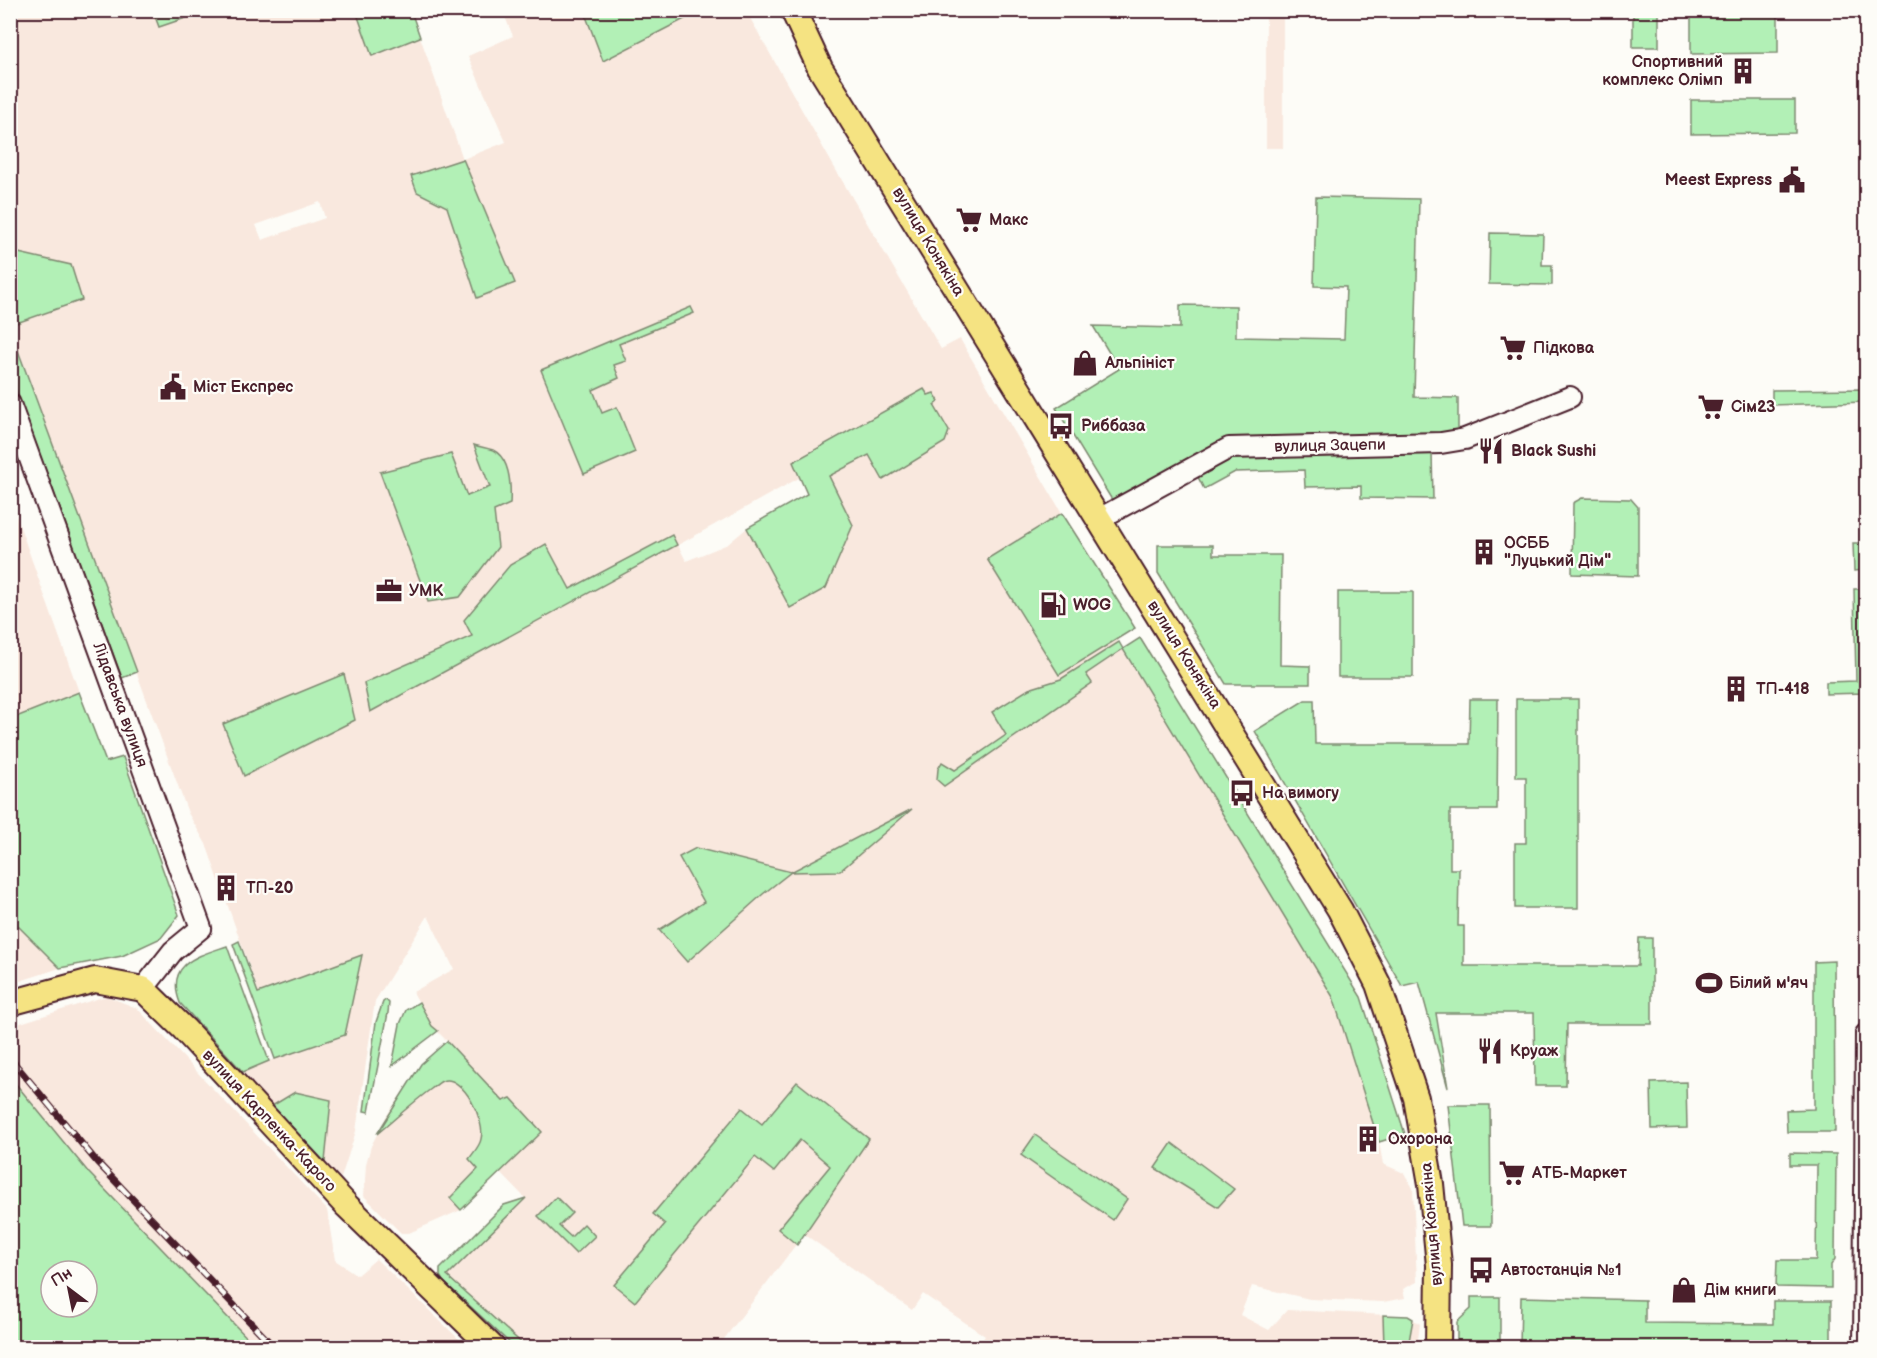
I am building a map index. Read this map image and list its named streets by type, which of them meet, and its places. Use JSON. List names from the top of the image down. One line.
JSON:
{"streets":{"main road":["вулиця Конякіна","вулиця Карпенка-Карого"],"street":["вулиця Зацепи","Лідавська вулиця"]},"crossings":[["вулиця Конякіна","вулиця Зацепи"],["Лідавська вулиця","вулиця Карпенка-Карого"]],"places":{"building":["Спортивний комплекс Олімп","ОСББ \"Луцький Дім\"","ТП-418","ТП-20","Охорона"],"public building":["Meest Express","Міст Експрес"],"supermarket":["Макс","Підкова","Сім23","АТБ-Маркет"],"shop":["Альпініст","Дім книги"],"bus stop":["Риббаза","На вимогу","Автостанція №1"],"restaurant":["Black Sushi","Круаж"],"office":["УМК"],"fuel station":["WOG"],"sports":["Білий м'яч"]},"north":"top left"}
